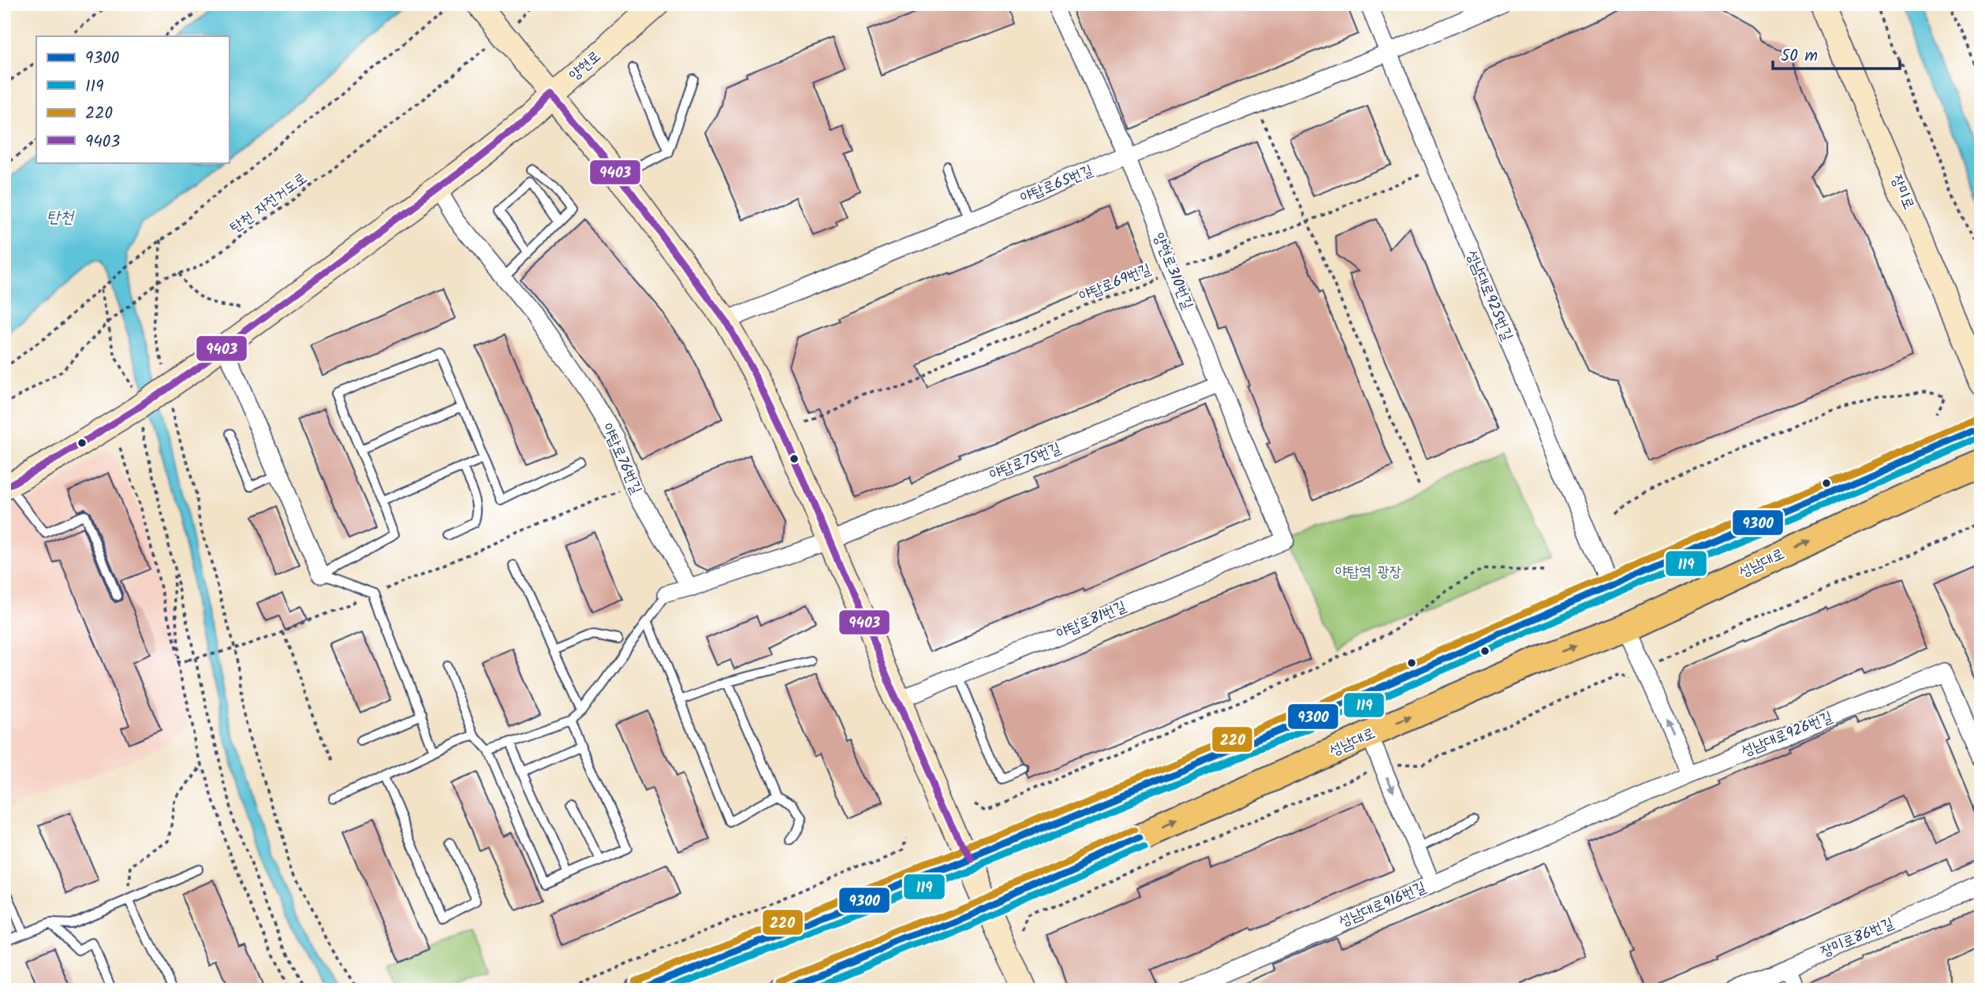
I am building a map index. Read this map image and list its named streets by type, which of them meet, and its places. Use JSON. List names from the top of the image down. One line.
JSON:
{"streets":{"main road":["성남대로"],"street":["양현로","야탑로65번길","장미로","양현로310번길","성남대로925번길","야탑로76번길","야탑로75번길","야탑로81번길","성남대로926번길","성남대로916번길","장미로86번길"],"path":["탄천 자전거도로","야탑로69번길"]},"crossings":[["양현로","야탑로76번길"],["야탑로65번길","양현로310번길"],["야탑로65번길","성남대로925번길"],["양현로310번길","야탑로69번길"],["양현로310번길","야탑로75번길"],["양현로310번길","야탑로81번길"],["야탑로69번길","성남대로925번길"],["성남대로","성남대로916번길"]],"water":["탄천"],"parks":["야탑역 광장"],"lines":["transit line 9403","transit line 220","transit line 9300","transit line 119"],"legend":["9300","119","220","9403"],"scale_bar":"50 m"}
